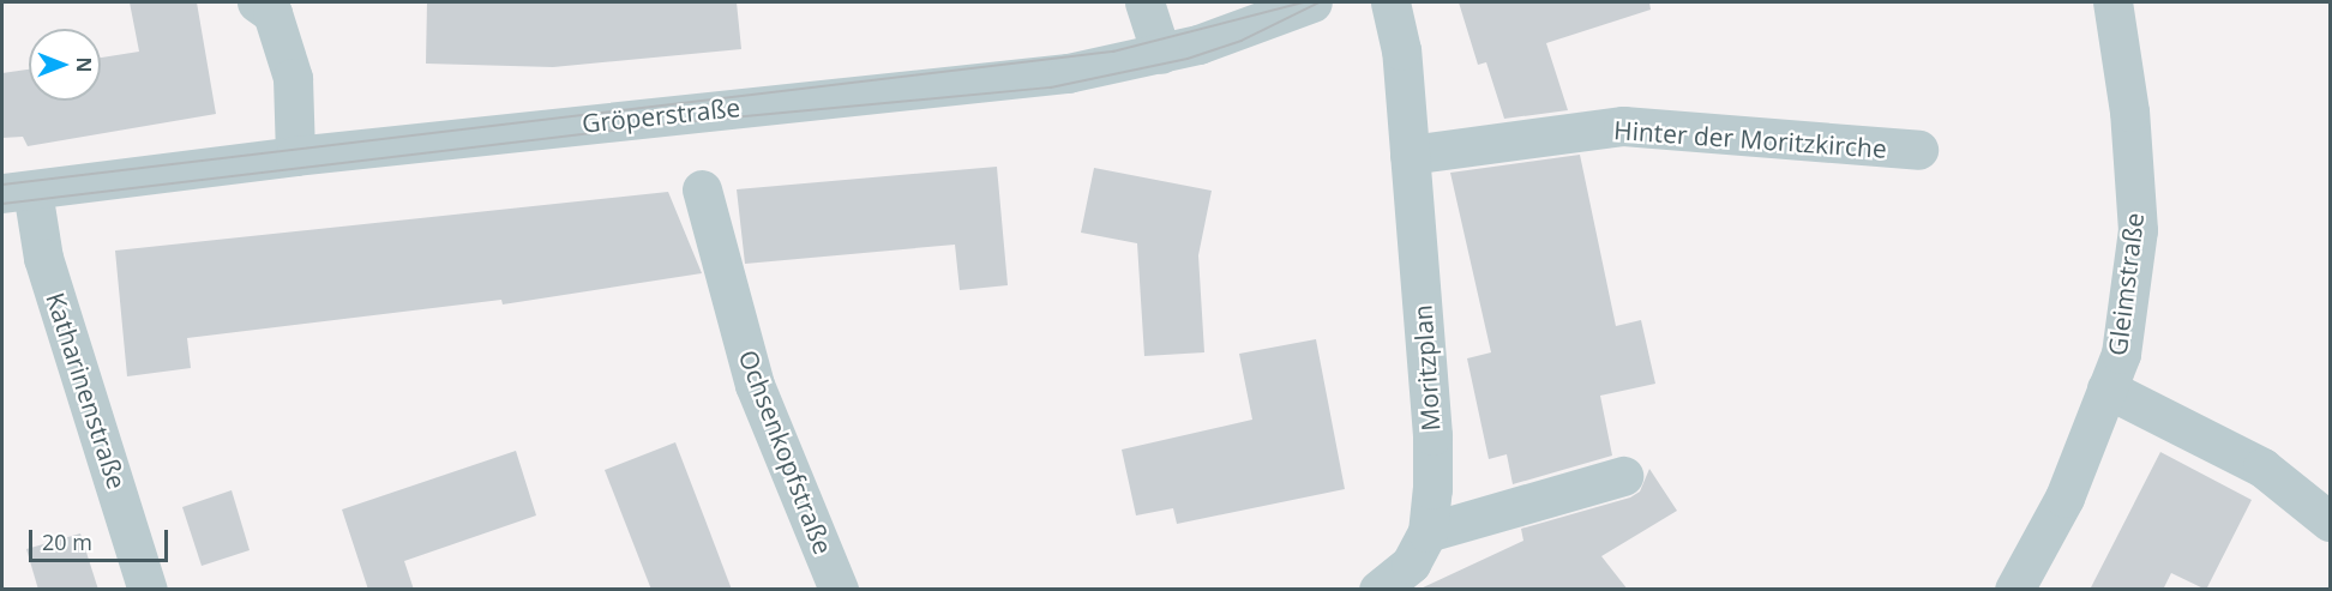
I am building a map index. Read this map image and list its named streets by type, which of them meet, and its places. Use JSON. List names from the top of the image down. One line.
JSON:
{"streets":{"street":["Gröperstraße","Hinter der Moritzkirche","Gleimstraße","Moritzplan","Katharinenstraße","Ochsenkopfstraße"]},"crossings":[["Gröperstraße","Katharinenstraße"],["Hinter der Moritzkirche","Moritzplan"]],"scale_bar":"20 m","north":"right"}
